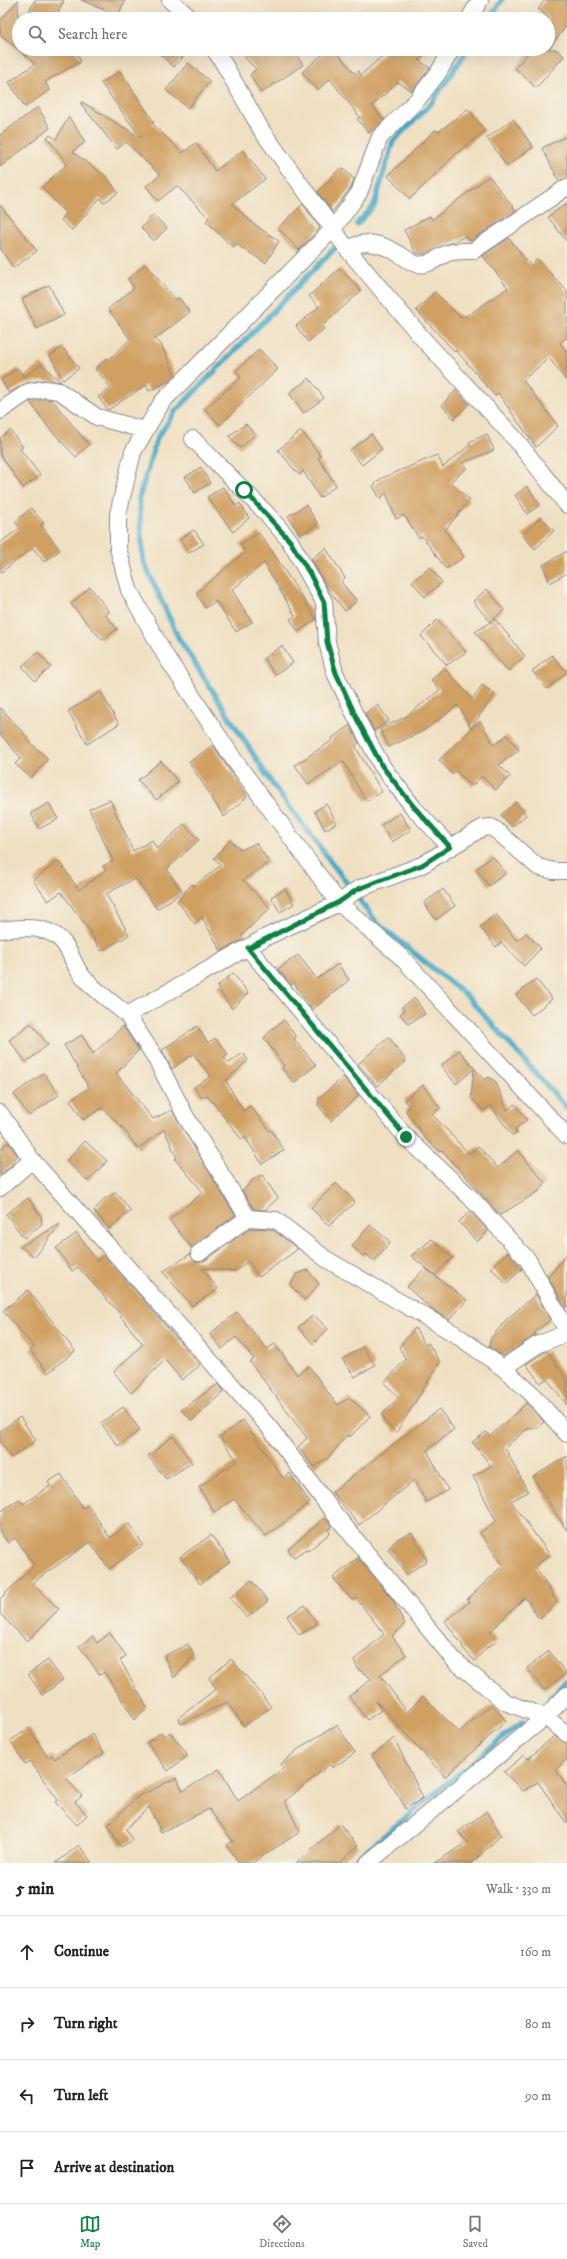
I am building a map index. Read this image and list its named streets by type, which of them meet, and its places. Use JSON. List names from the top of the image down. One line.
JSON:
{"page":{"search":"Search here","heading":["5 min","Walk · 330 m"],"list":[["Continue","160 m"],["Turn right","80 m"],["Turn left","90 m"],"Arrive at destination"],"nav":["Map","Directions","Saved"]}}
